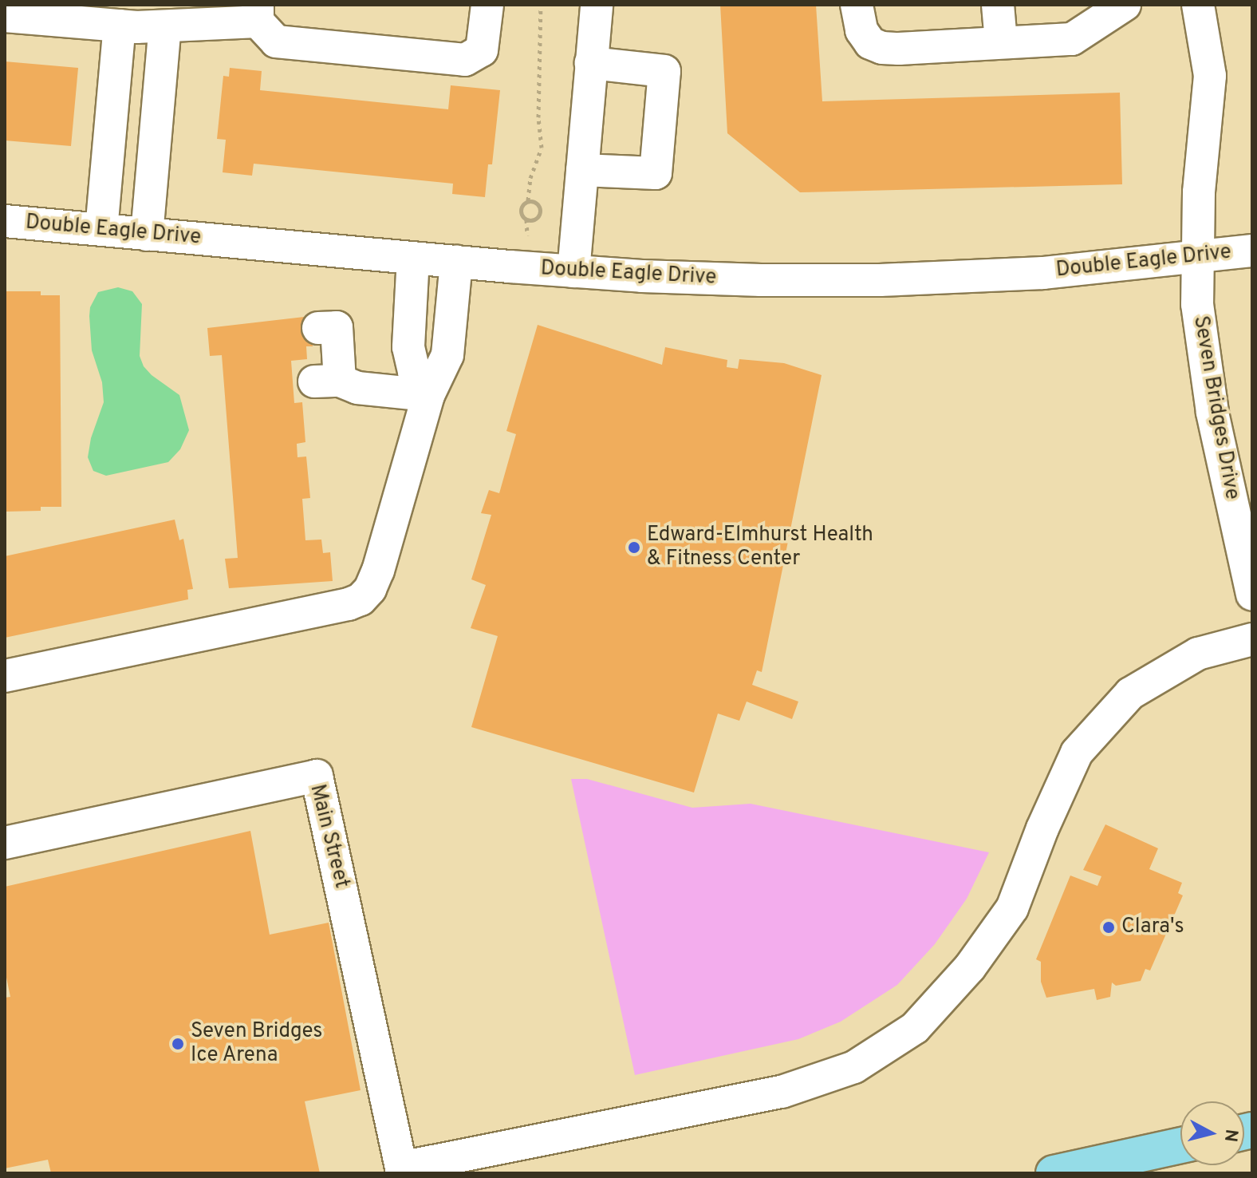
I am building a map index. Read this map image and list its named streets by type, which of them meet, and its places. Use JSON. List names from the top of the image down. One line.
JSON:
{"streets":{"street":["Double Eagle Drive","Seven Bridges Drive","Main Street"]},"crossings":[["Double Eagle Drive","Seven Bridges Drive"]],"places":["Edward-Elmhurst Health & Fitness Center","Clara's","Seven Bridges Ice Arena"],"north":"right"}
